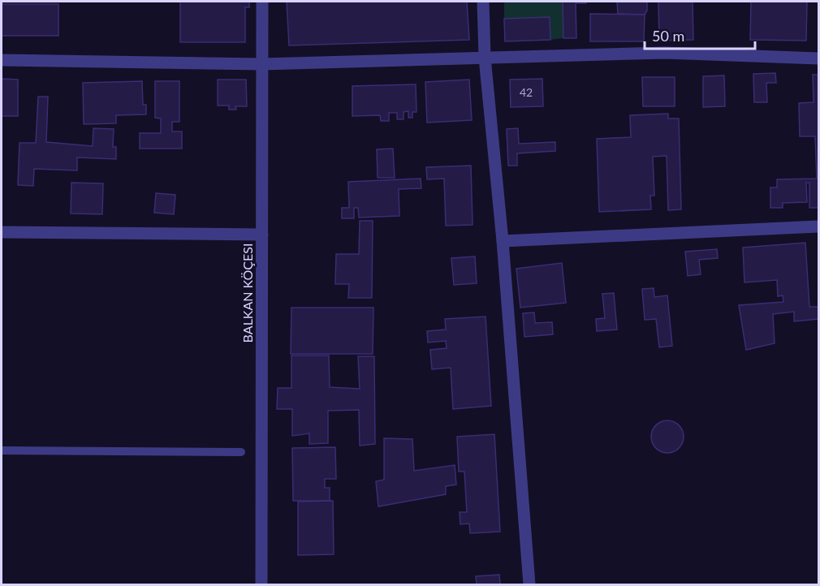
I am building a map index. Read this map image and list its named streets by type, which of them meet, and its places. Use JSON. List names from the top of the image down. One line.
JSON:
{"streets":{"street":["BALKAN KÖÇESI"]},"house_numbers":["42"],"scale_bar":"50 m"}
